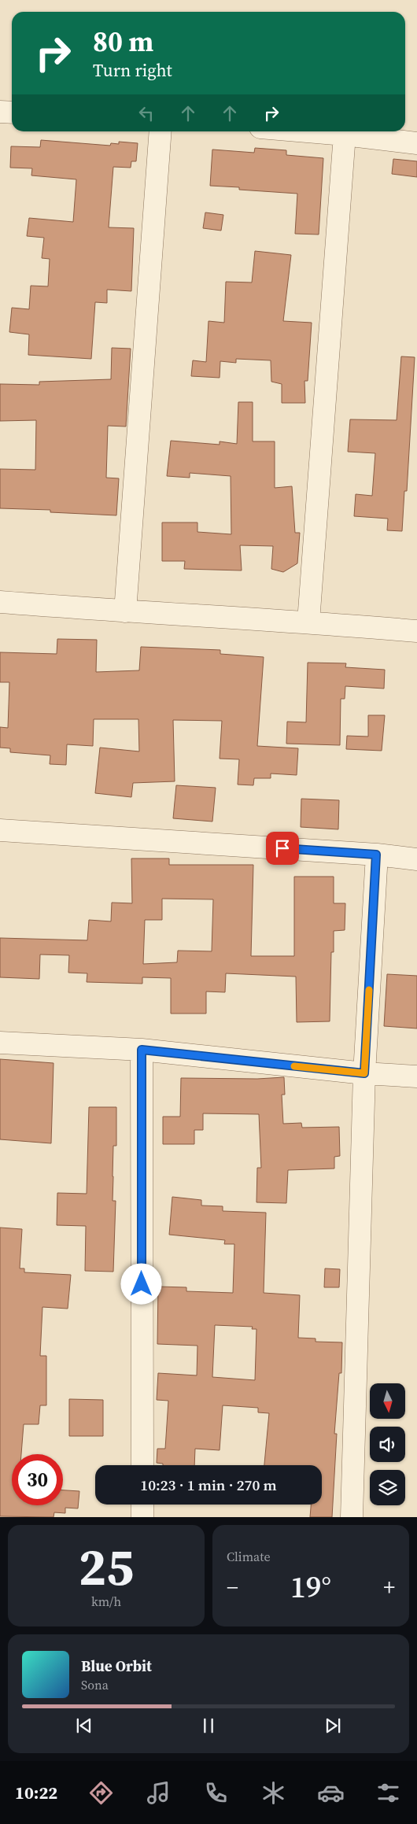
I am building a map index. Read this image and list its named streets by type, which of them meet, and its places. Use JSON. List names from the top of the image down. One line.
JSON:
{"north":"bottom","page":{"turn":["80 m","Turn right"],"limit":"30","trip":"10:23 · 1 min · 270 m","tile":[["25","km/h"],"Climate"],"heat":["−","19°","+"],"song":["Blue Orbit","Sona"],"tabs":"10:22"}}
